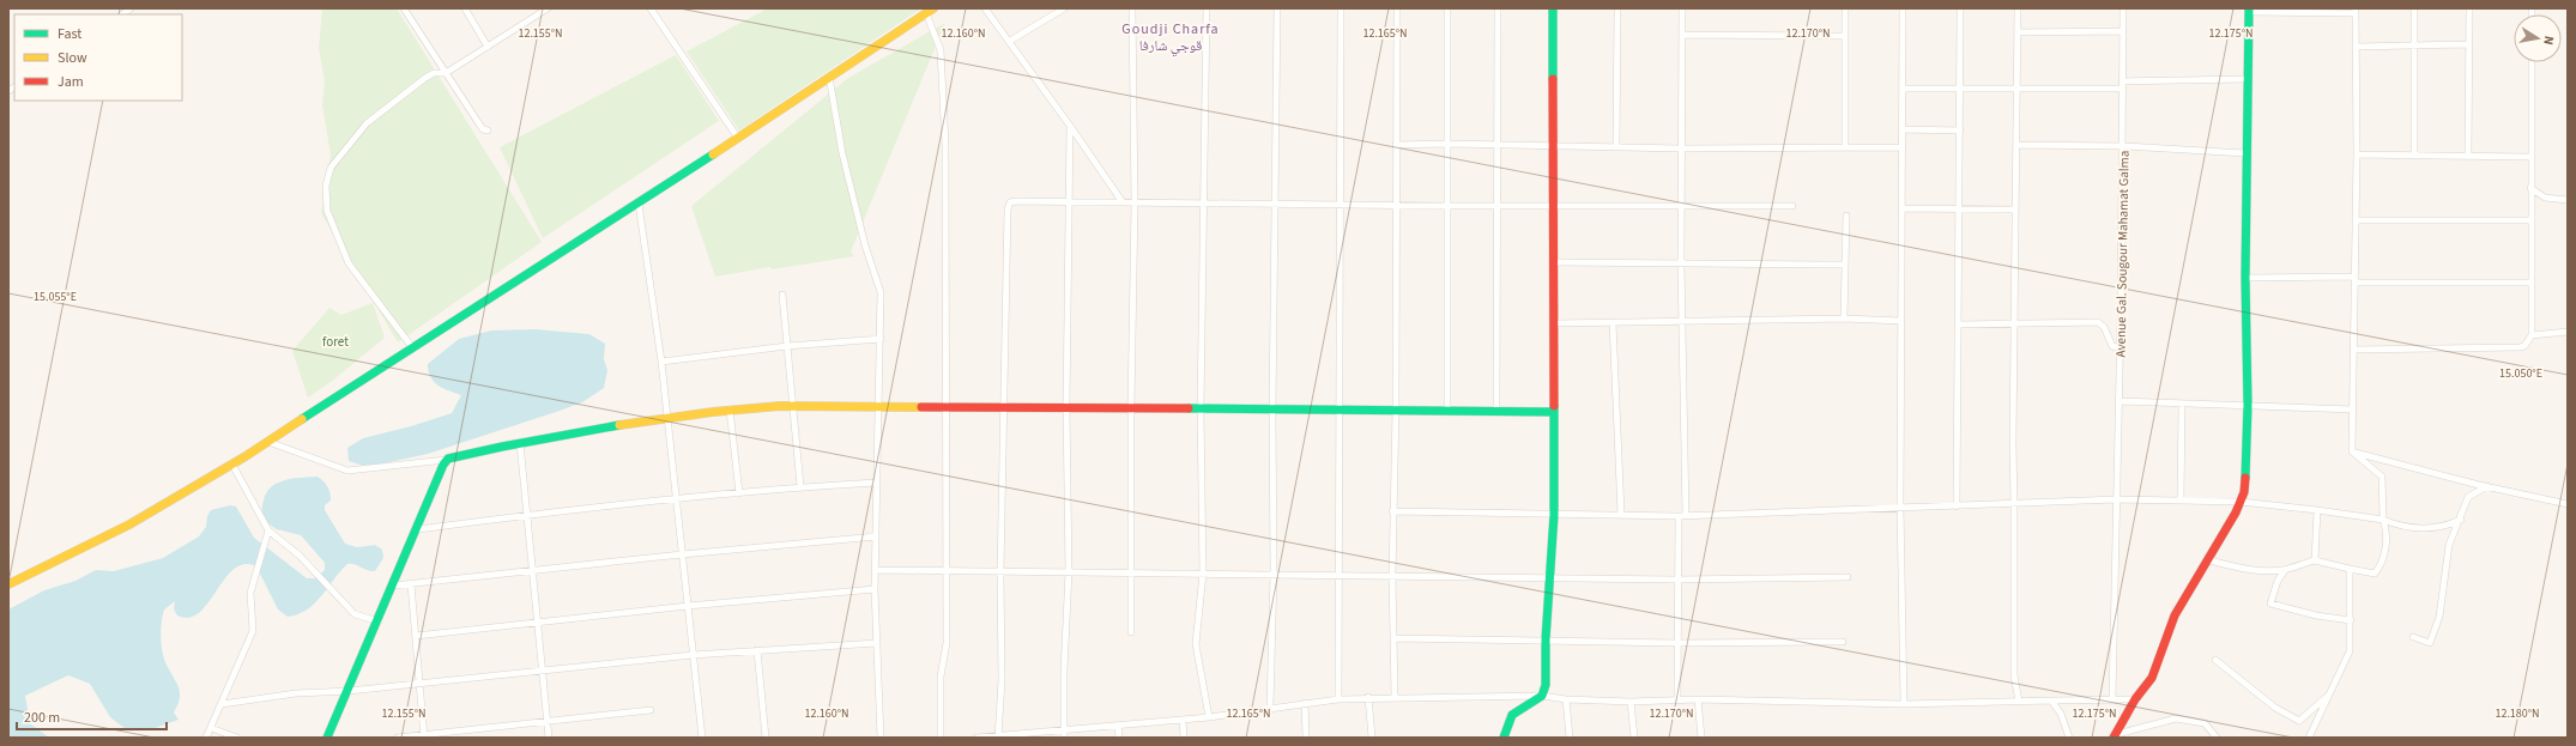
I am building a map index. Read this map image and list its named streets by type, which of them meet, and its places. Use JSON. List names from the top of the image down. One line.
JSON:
{"streets":{"street":["Avenue Gal. Sougour Mahamat Galma"]},"districts":["Goudji Charfa قوجي شارفا"],"parks":["foret"],"legend":["Fast","Slow","Jam"],"scale_bar":"200 m","north":"right","coordinates":["12.155°N","12.160°N","12.165°N","12.170°N","12.175°N","15.055°E","15.050°E","12.180°N"]}
